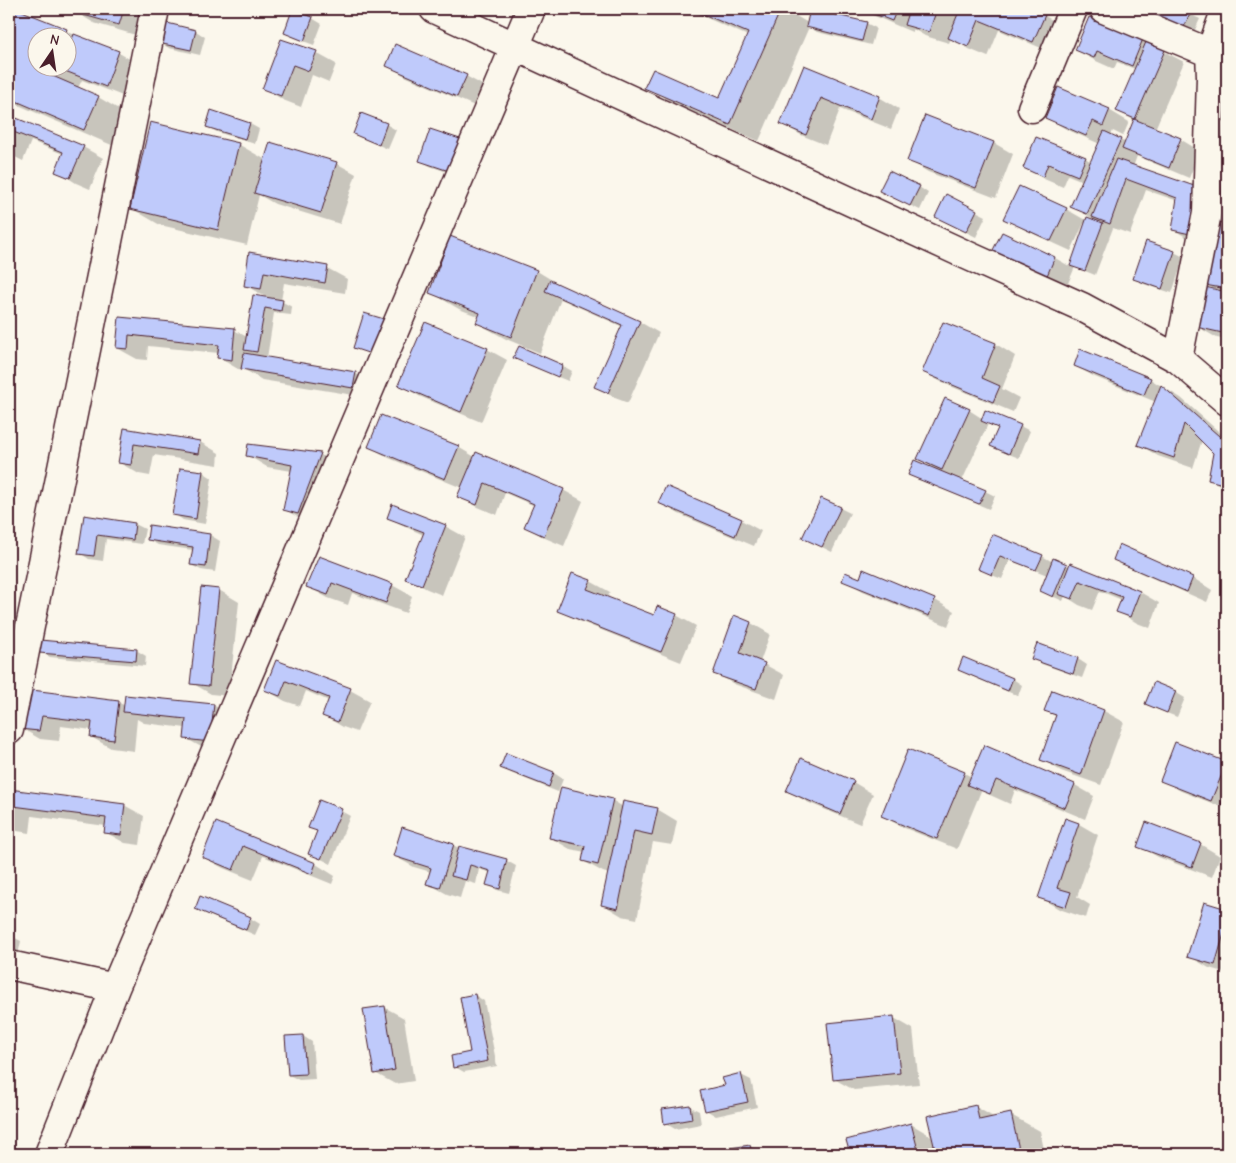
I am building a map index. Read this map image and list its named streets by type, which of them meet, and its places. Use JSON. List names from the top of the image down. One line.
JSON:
{"north":"top"}
